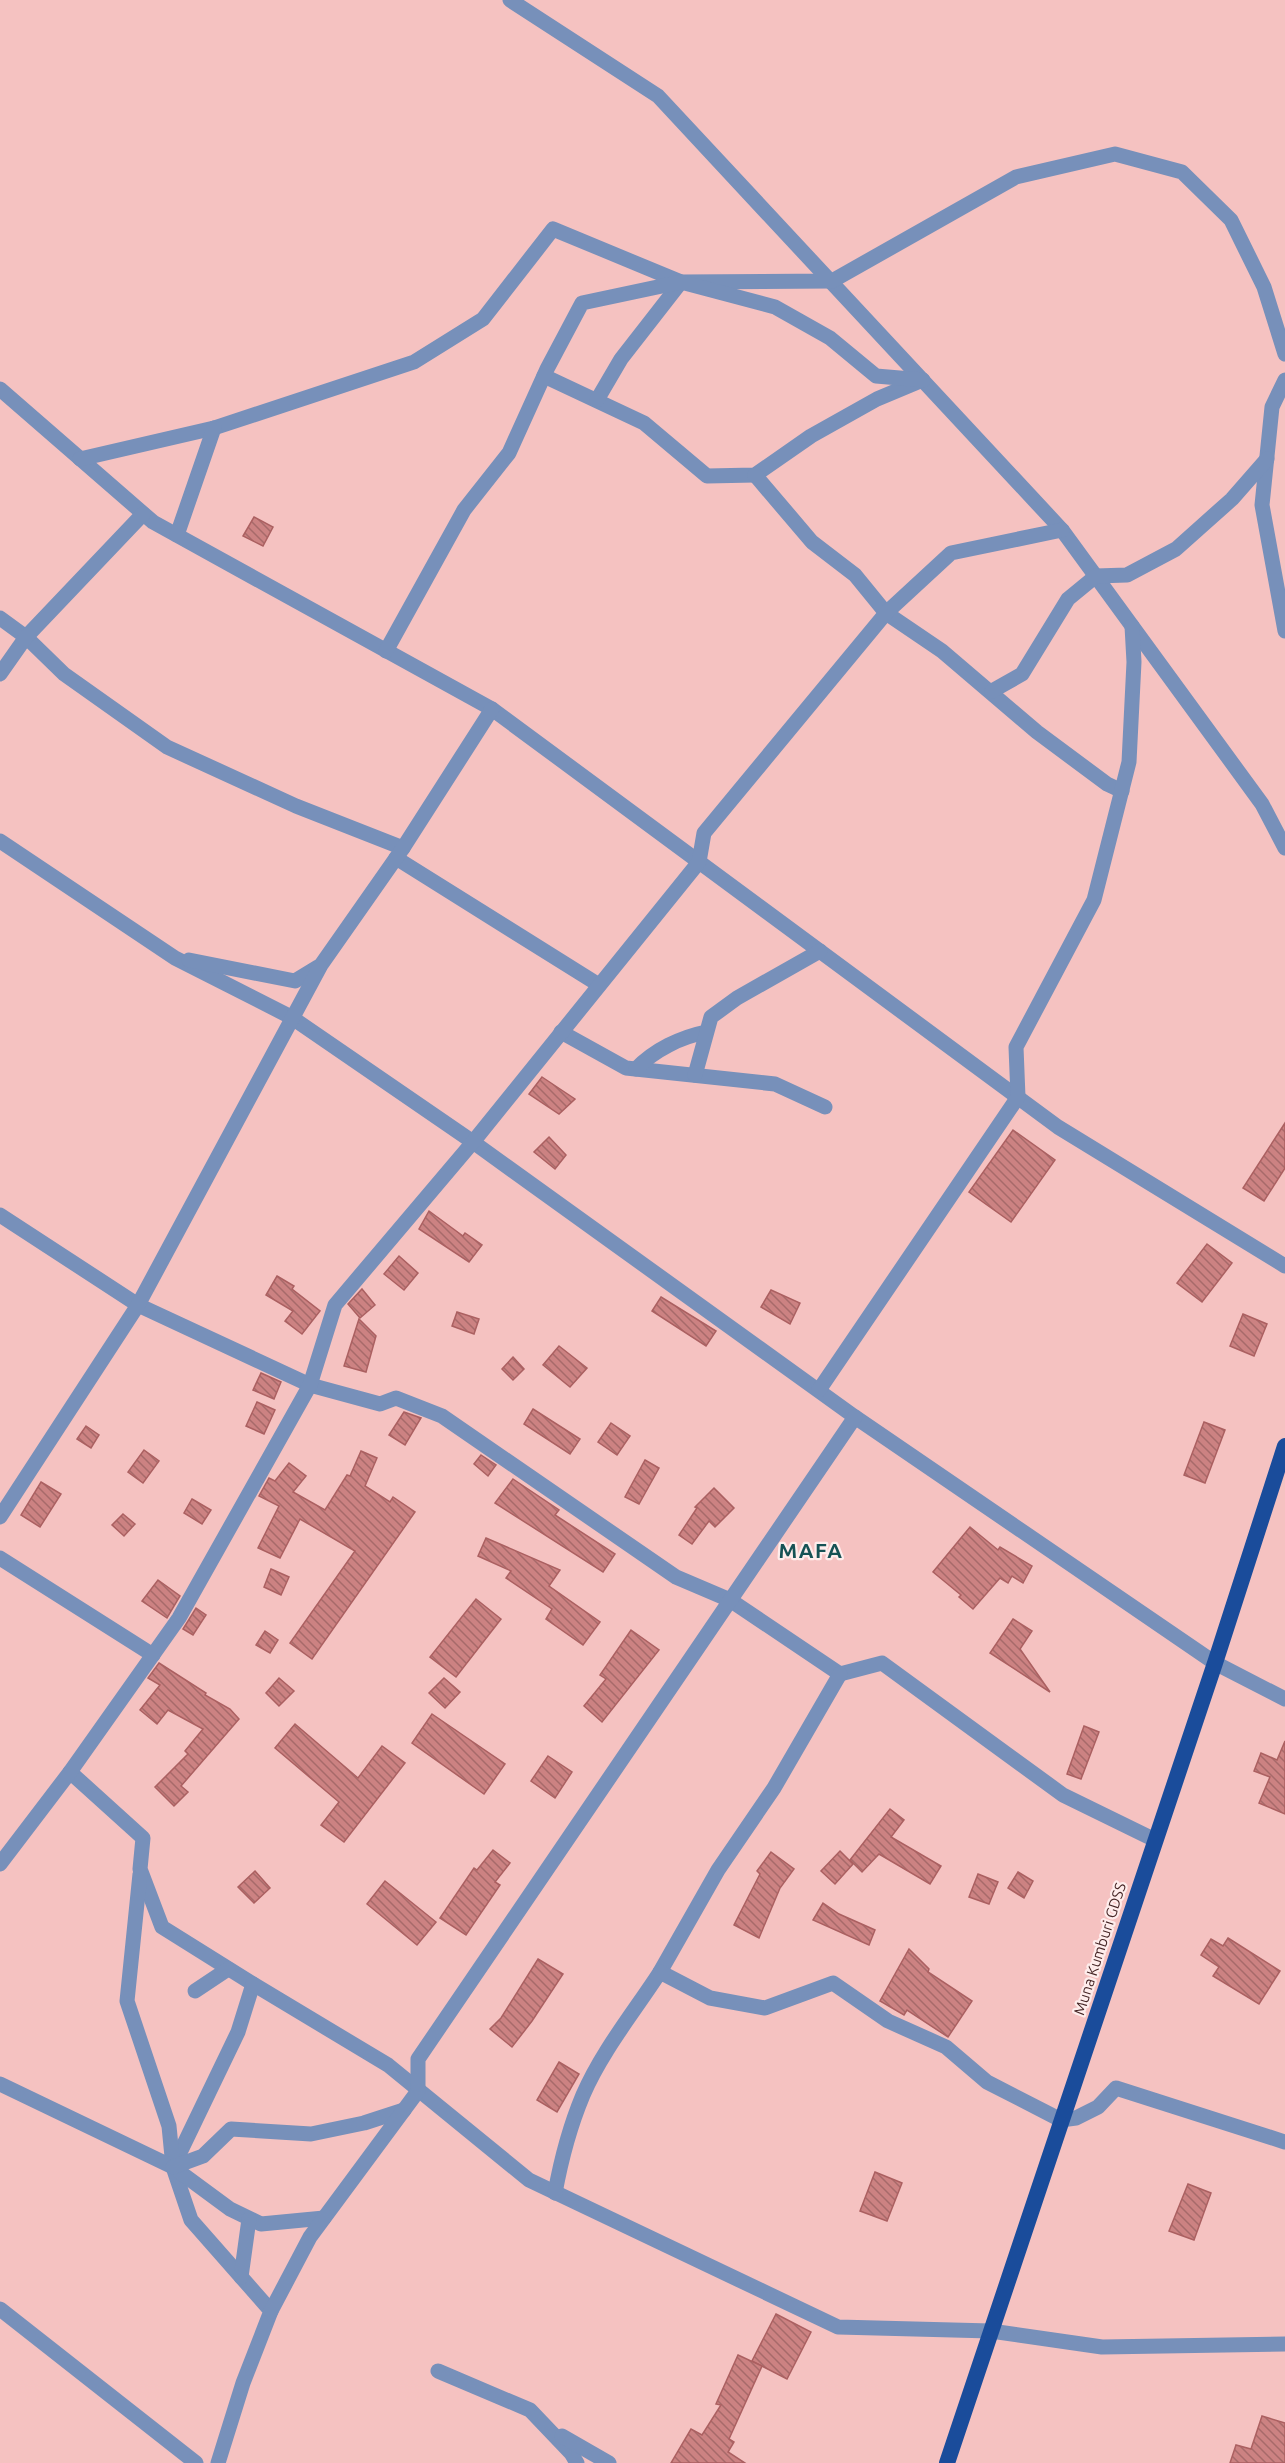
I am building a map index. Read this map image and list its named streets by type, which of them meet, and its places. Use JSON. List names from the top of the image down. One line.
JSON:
{"streets":{"highway":["Muna Kumburi GDSS"]},"districts":["MAFA"]}
